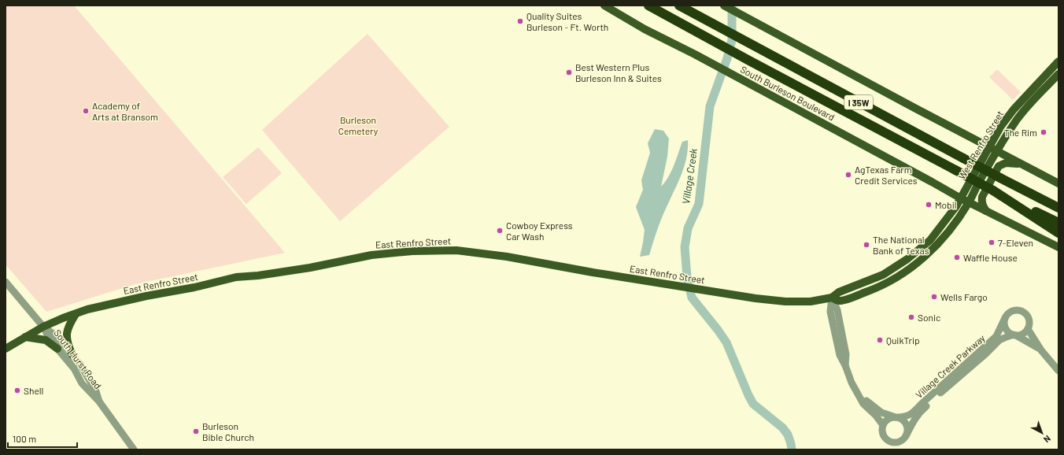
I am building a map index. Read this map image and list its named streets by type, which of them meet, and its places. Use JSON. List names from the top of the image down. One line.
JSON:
{"streets":{"highway":["I 35W"],"main road":["South Burleson Boulevard","West Renfro Street","East Renfro Street"],"street":["South Hurst Road","Village Creek Parkway"]},"crossings":[["South Burleson Boulevard","West Renfro Street"],["South Burleson Boulevard","East Renfro Street"],["West Renfro Street","East Renfro Street"],["East Renfro Street","South Hurst Road"],["East Renfro Street","Village Creek Parkway"]],"water":["Village Creek"],"parks":["Burleson Cemetery"],"places":["Quality Suites Burleson - Ft. Worth","Best Western Plus Burleson Inn & Suites","Academy of Arts at Bransom","The Rim","AgTexas Farm Credit Services","Mobil","Cowboy Express Car Wash","7-Eleven","The National Bank of Texas","Waffle House","Wells Fargo","Sonic","QuikTrip","Shell","Burleson Bible Church"],"scale_bar":"100 m","north":"bottom right"}
